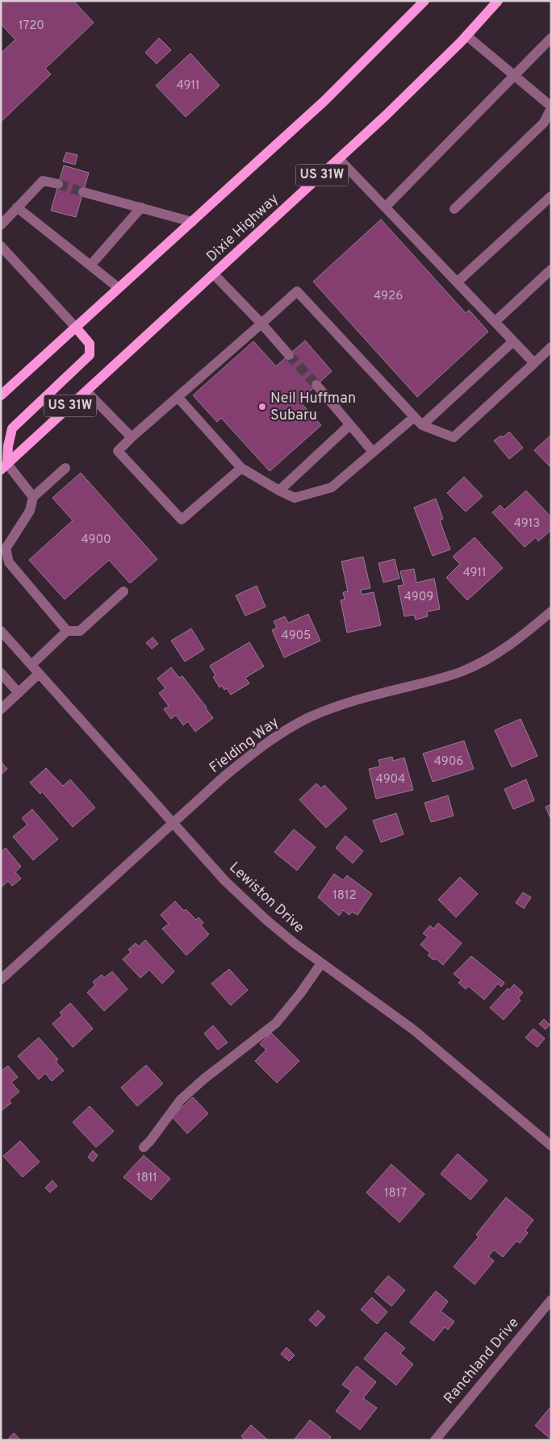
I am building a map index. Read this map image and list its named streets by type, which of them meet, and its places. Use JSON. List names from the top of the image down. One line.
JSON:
{"streets":{"main road":["US 31W","Dixie Highway"],"street":["Fielding Way","Lewiston Drive","Ranchland Drive"]},"crossings":[["Fielding Way","Lewiston Drive"]],"places":["Neil Huffman Subaru"],"house_numbers":["1720","4911","4926","4913","4900","4911","4909","4905","4906","4904","1812","1811","1817"]}
